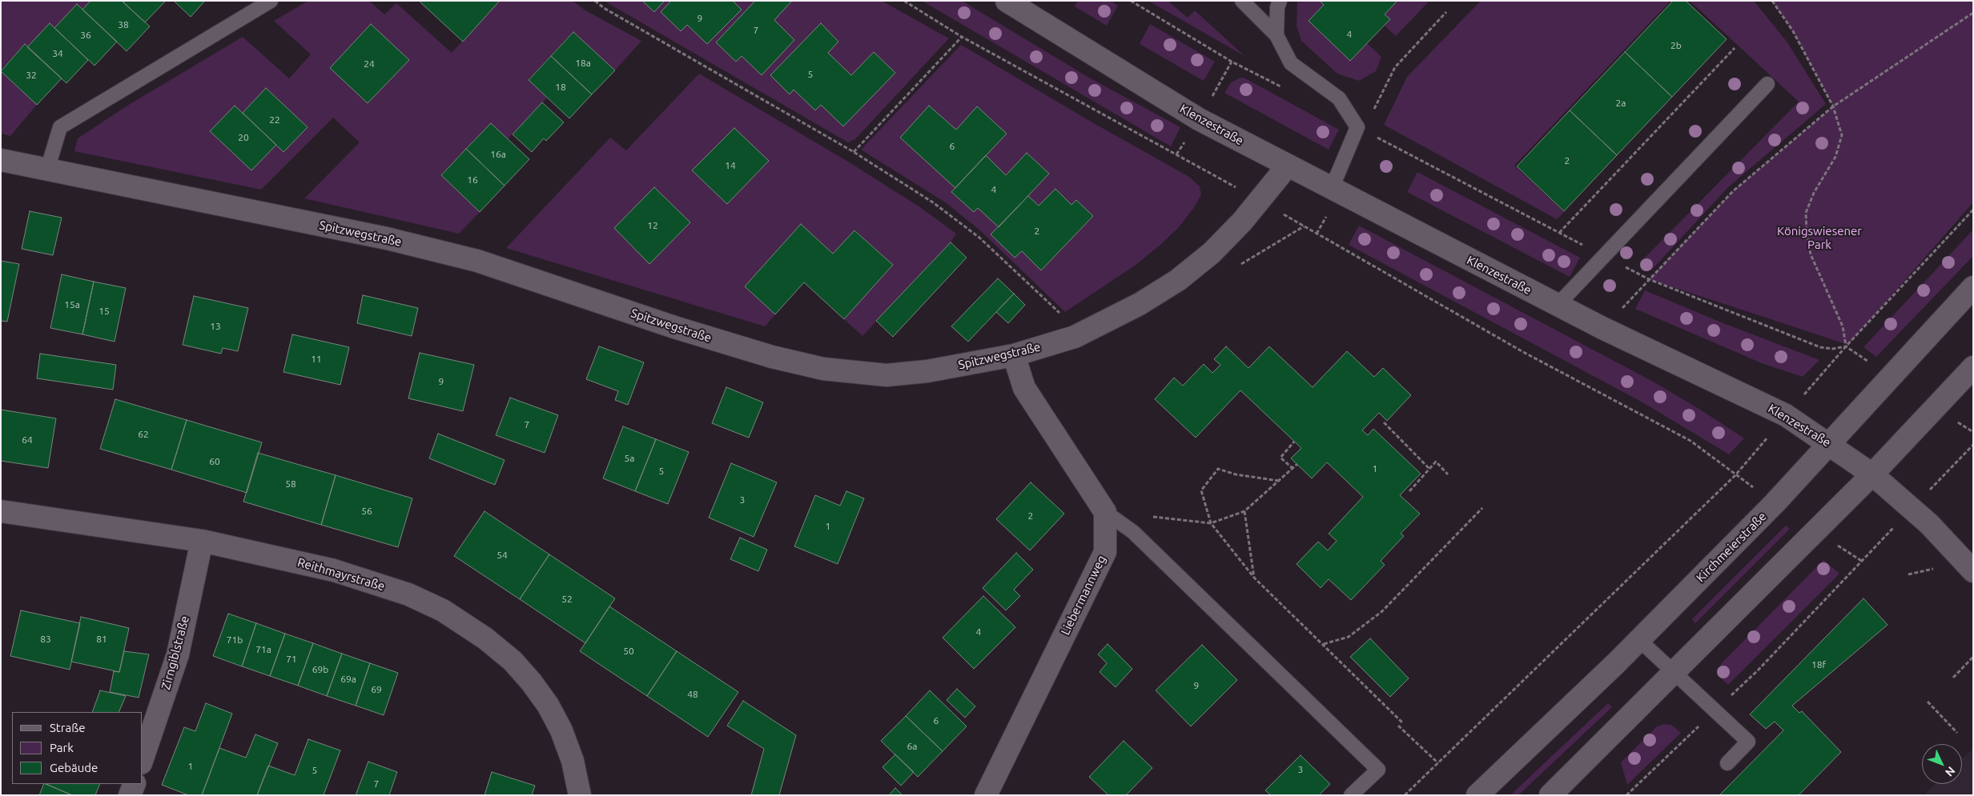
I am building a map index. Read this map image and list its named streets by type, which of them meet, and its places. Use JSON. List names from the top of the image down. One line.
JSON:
{"streets":{"street":["Klenzestraße","Spitzwegstraße","Kirchmeierstraße","Reithmayrstraße","Liebermannweg","Zirngiblstraße"]},"crossings":[["Klenzestraße","Spitzwegstraße"],["Klenzestraße","Kirchmeierstraße"],["Reithmayrstraße","Zirngiblstraße"]],"parks":["Königswiesener Park"],"house_numbers":["9","38","7","4","36","2b","34","18a","24","5","32","18","2a","22","20","6","16a","2","14","16","4","12","2","15a","15","13","11","9","7","62","64","5a","60","1","5","58","3","56","2","1","54","52","4","83","81","71b","71a","50","71","18f","69b","69a","9","69","48","6","6a","1","3","5","7"],"legend":["Straße","Park","Gebäude"],"north":"bottom right"}
